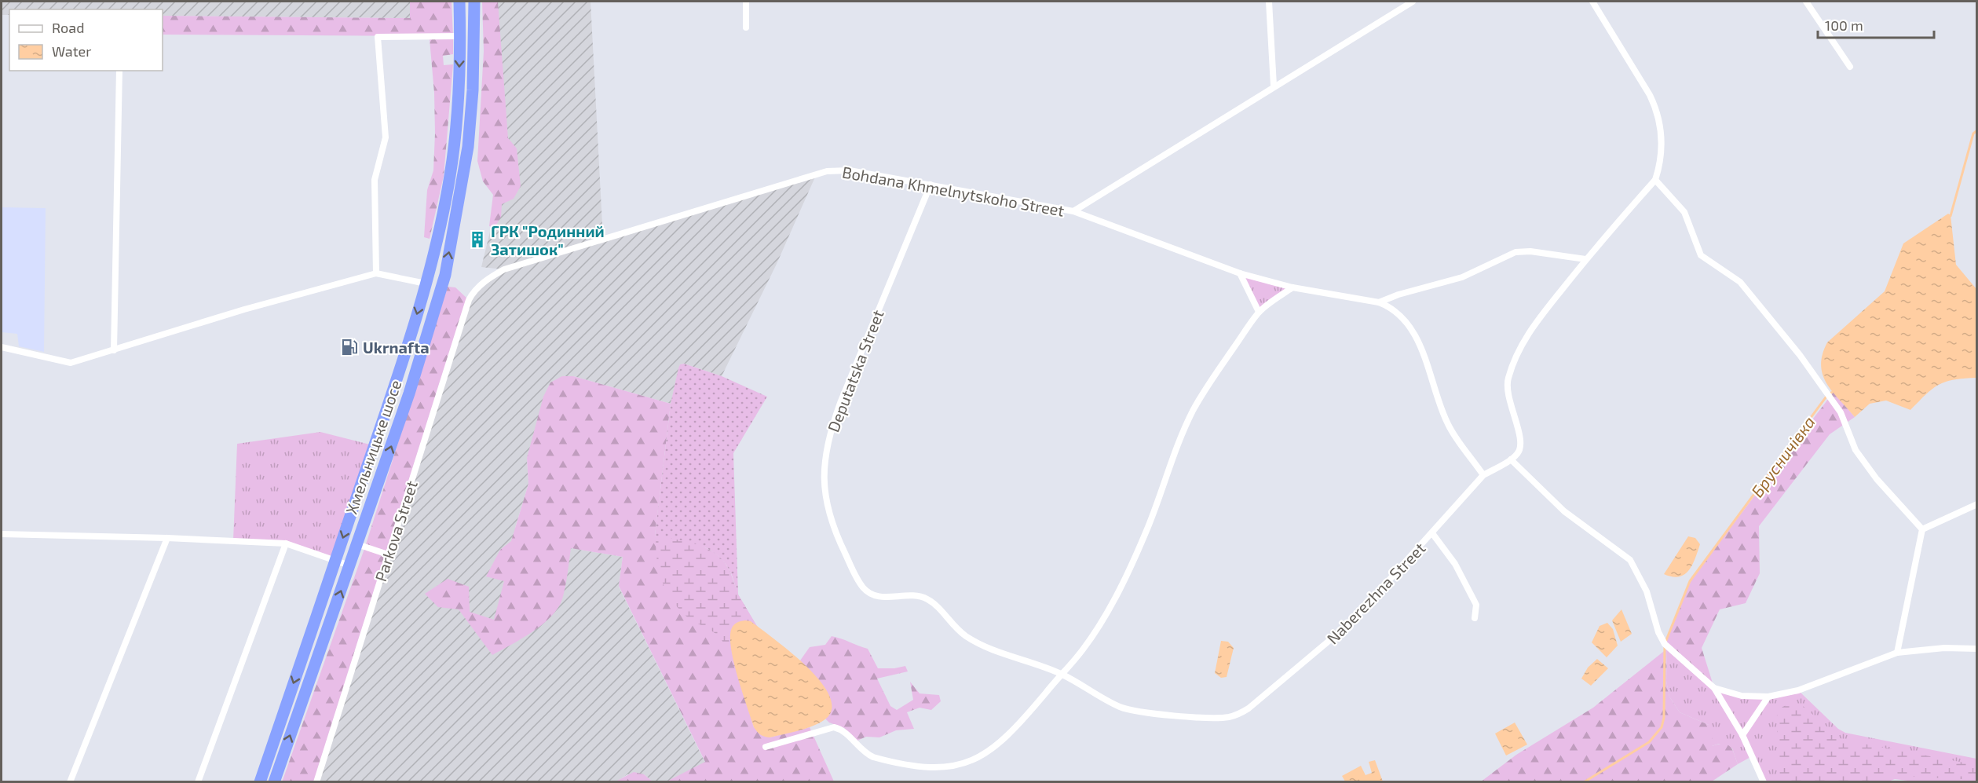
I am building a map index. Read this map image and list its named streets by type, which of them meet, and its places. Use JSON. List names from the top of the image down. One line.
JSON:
{"streets":{"highway":["Хмельницьке шосе"],"street":["Bohdana Khmelnytskoho Street","Deputatska Street","Parkova Street","Naberezhna Street"]},"crossings":[["Bohdana Khmelnytskoho Street","Deputatska Street"],["Bohdana Khmelnytskoho Street","Parkova Street"],["Deputatska Street","Naberezhna Street"]],"water":["Брусничівка"],"places":{"building":["ГРК \"Родинний Затишок\""],"fuel station":["Ukrnafta"]},"legend":["Road","Water"],"scale_bar":"100 m"}
